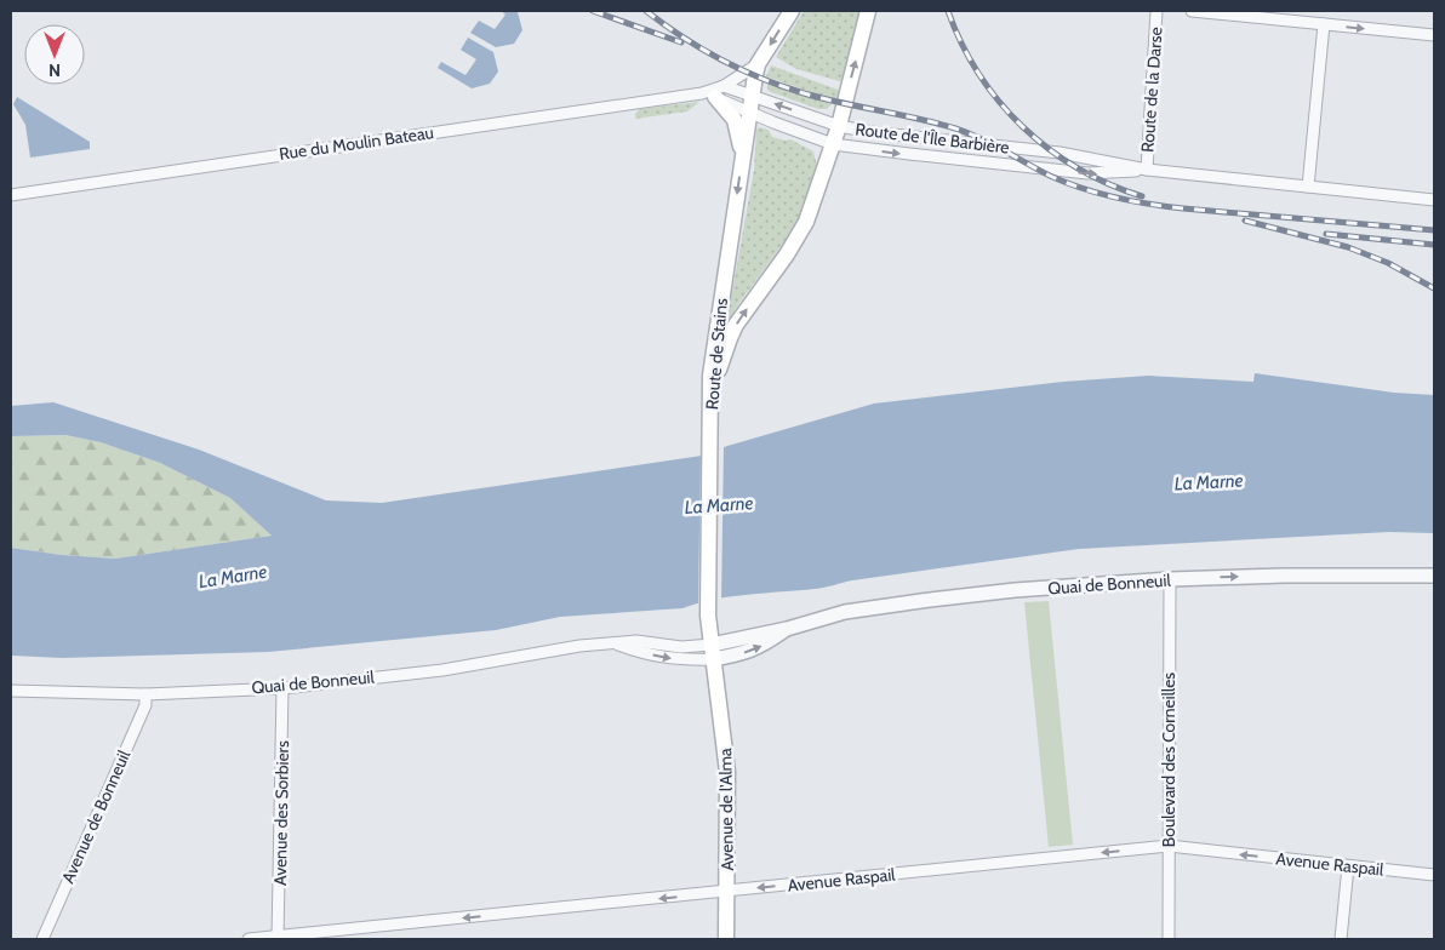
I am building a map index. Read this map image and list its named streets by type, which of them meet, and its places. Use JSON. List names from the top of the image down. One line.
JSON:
{"streets":{"main road":["Route de Stains","Avenue de l'Alma"],"street":["Route de la Darse","Route de l'Île Barbière","Rue du Moulin Bateau","Quai de Bonneuil","Boulevard des Corneilles","Avenue des Sorbiers","Avenue de Bonneuil","Avenue Raspail"]},"crossings":[["Route de la Darse","Route de l'Île Barbière"],["Route de l'Île Barbière","Rue du Moulin Bateau"],["Route de l'Île Barbière","Route de Stains"],["Route de Stains","Avenue de l'Alma"],["Quai de Bonneuil","Boulevard des Corneilles"],["Quai de Bonneuil","Avenue de l'Alma"],["Quai de Bonneuil","Avenue des Sorbiers"],["Quai de Bonneuil","Avenue de Bonneuil"],["Boulevard des Corneilles","Avenue Raspail"],["Avenue de l'Alma","Avenue Raspail"],["Avenue des Sorbiers","Avenue Raspail"]],"one_way":["Avenue Raspail"],"water":["La Marne"],"north":"bottom"}
